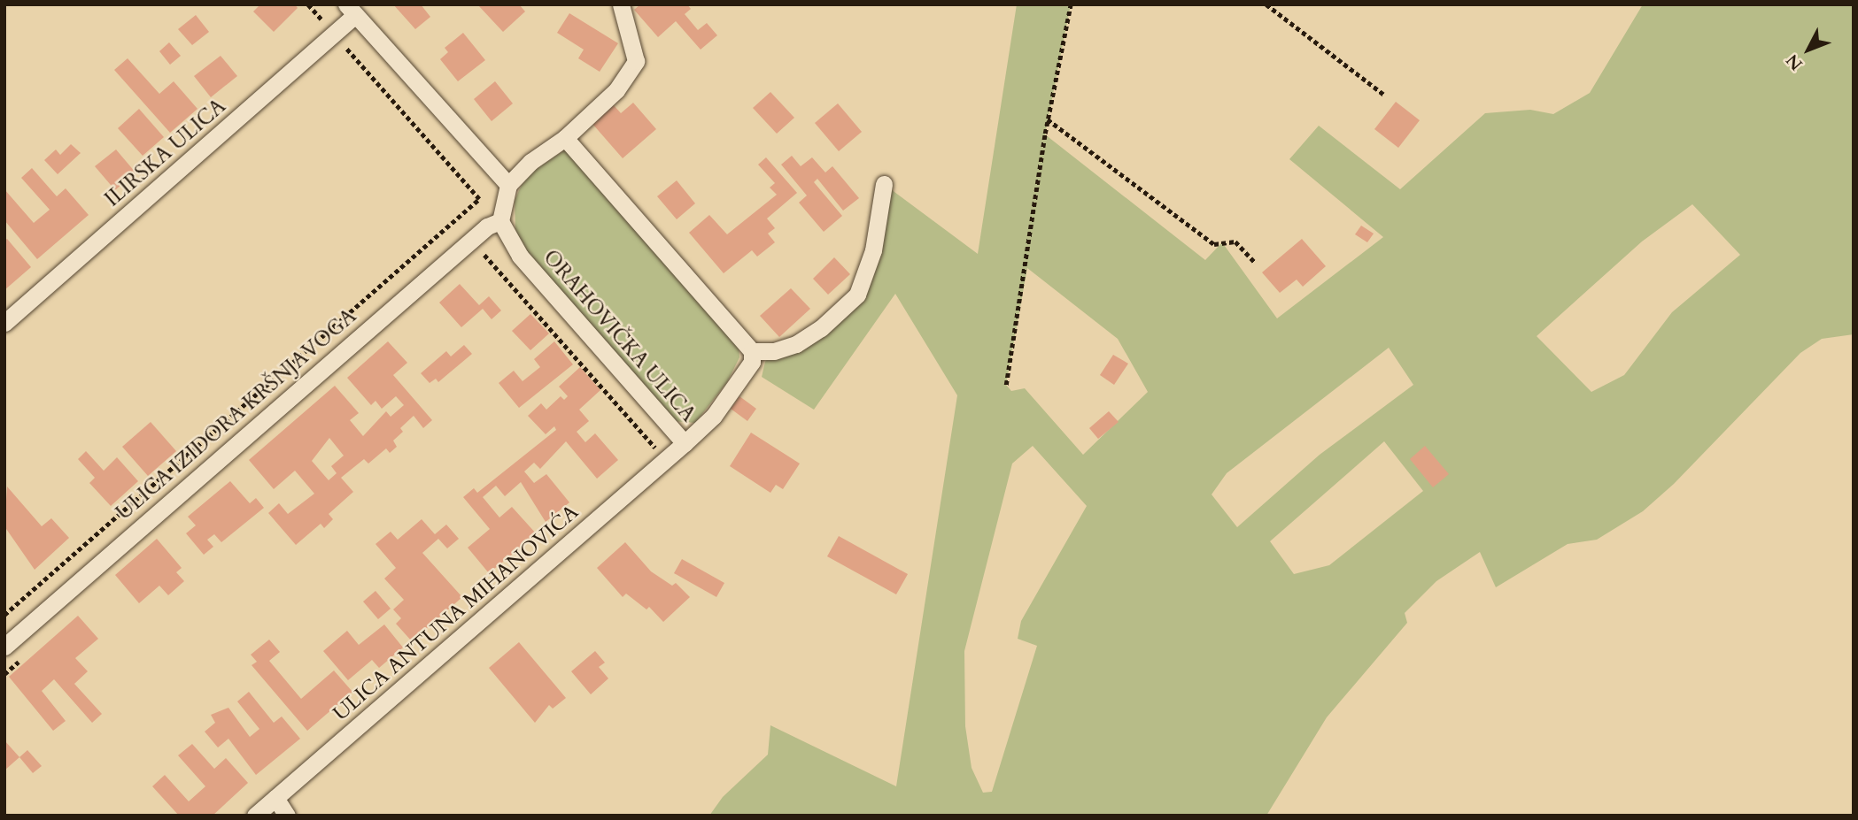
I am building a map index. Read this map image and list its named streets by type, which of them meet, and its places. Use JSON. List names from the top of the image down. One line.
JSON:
{"streets":{"street":["ILIRSKA ULICA","ORAHOVIČKA ULICA","ULICA IZIDORA KRŠNJAVOGA","ULICA ANTUNA MIHANOVIĆA"]},"crossings":[["ORAHOVIČKA ULICA","ULICA IZIDORA KRŠNJAVOGA"],["ORAHOVIČKA ULICA","ULICA ANTUNA MIHANOVIĆA"]],"north":"bottom left"}
